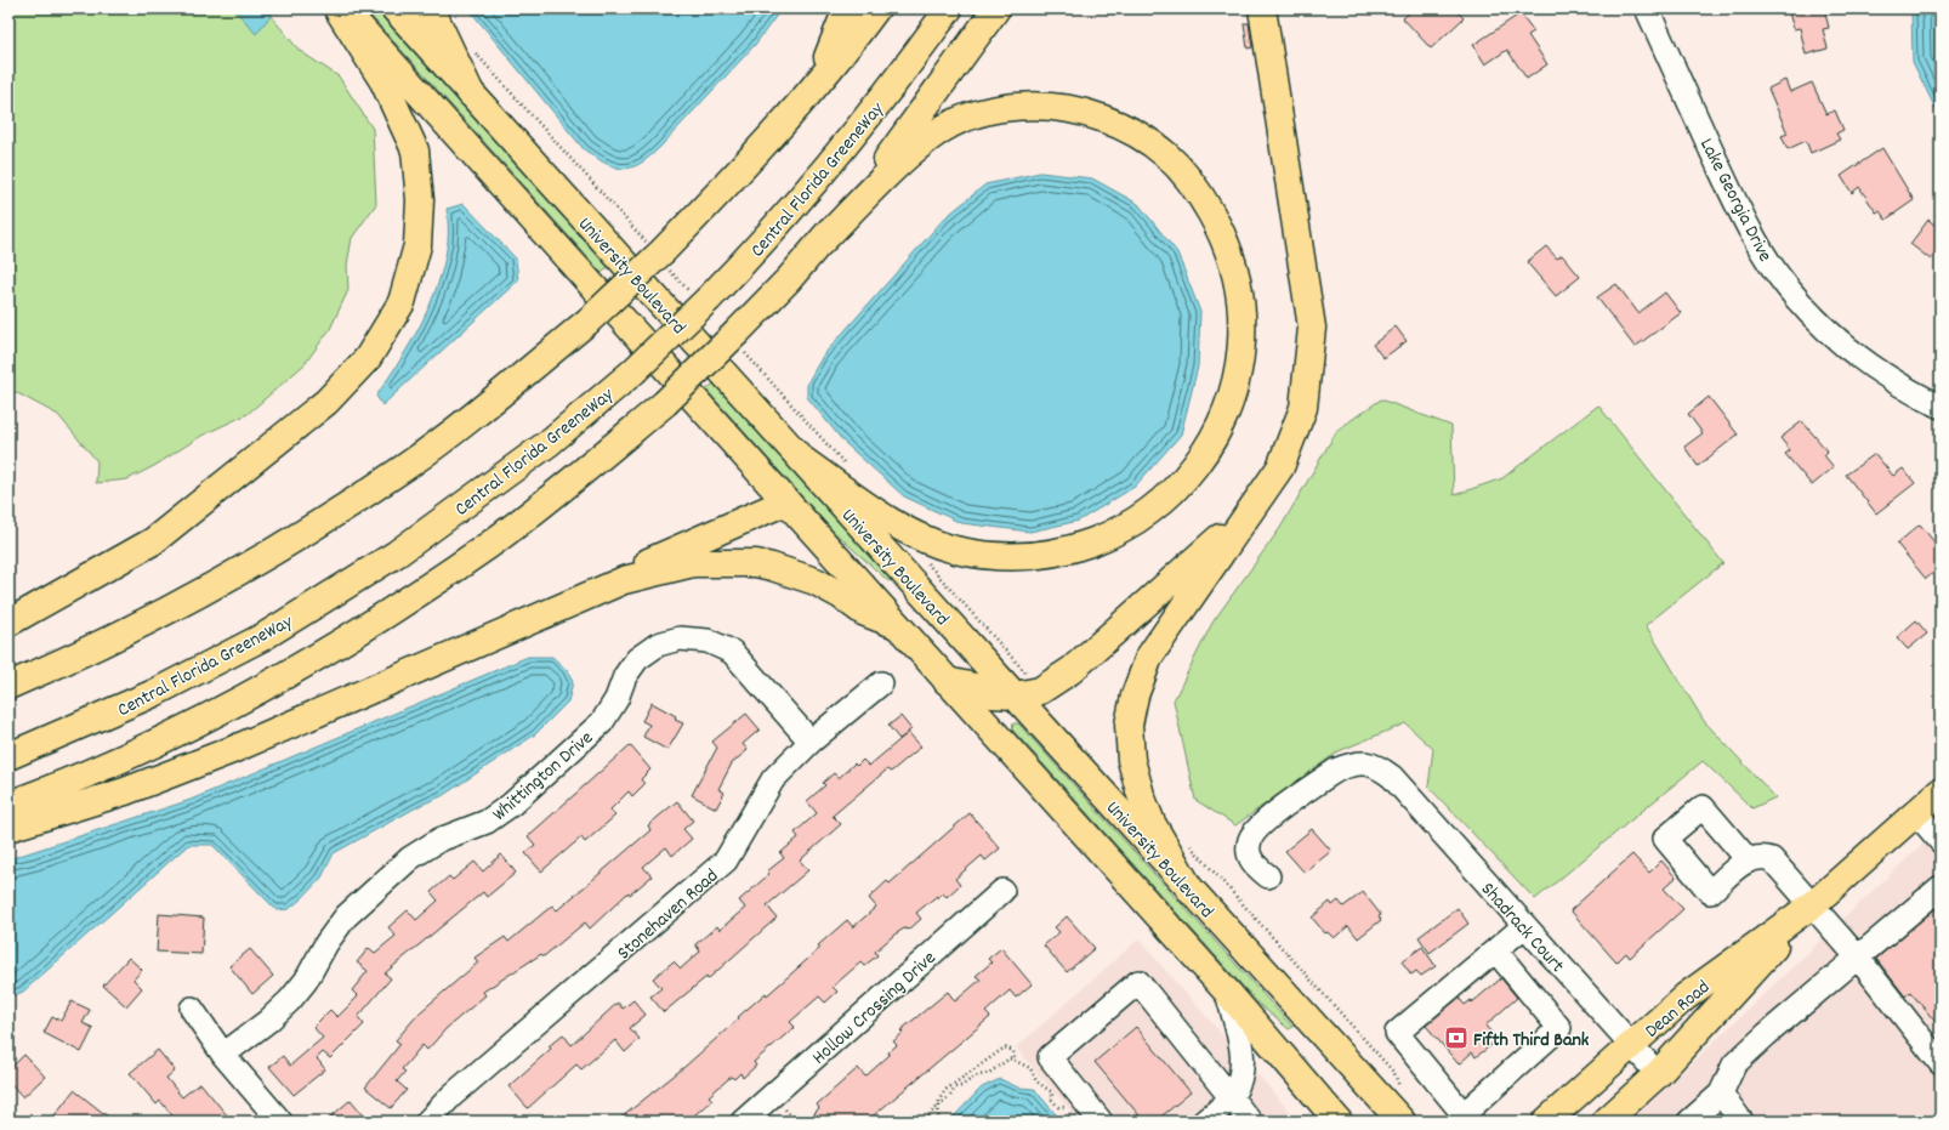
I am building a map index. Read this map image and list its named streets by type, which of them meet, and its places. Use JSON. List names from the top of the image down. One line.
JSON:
{"streets":{"main road":["Central Florida GreeneWay","University Boulevard","Dean Road"],"street":["Lake Georgia Drive","Whittington Drive","Stonehaven Road","Shadrack Court","Hollow Crossing Drive"]},"crossings":[["Whittington Drive","Stonehaven Road"],["Shadrack Court","Dean Road"]],"places":{"bank":["Fifth Third Bank"]}}
